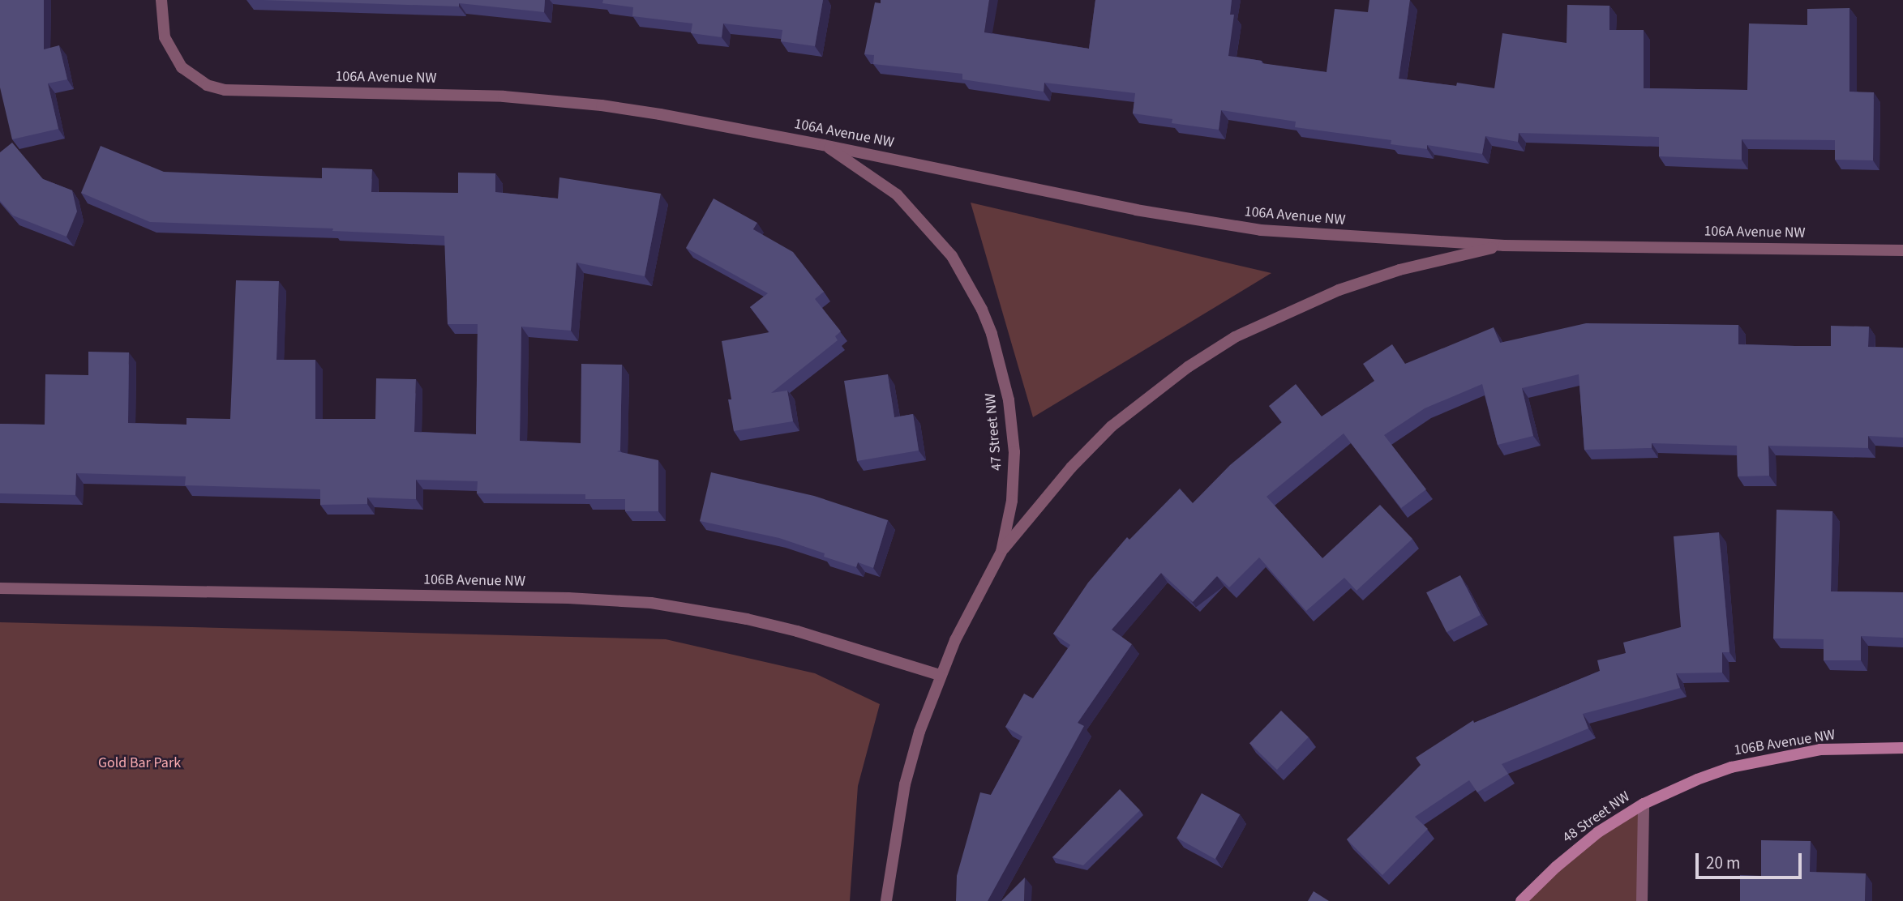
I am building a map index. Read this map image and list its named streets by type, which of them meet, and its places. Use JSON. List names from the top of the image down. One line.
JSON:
{"streets":{"street":["106A Avenue NW","47 Street NW","106B Avenue NW","48 Street NW"]},"crossings":[["106A Avenue NW","47 Street NW"],["47 Street NW","106B Avenue NW"],["106B Avenue NW","48 Street NW"]],"parks":["Gold Bar Park"],"scale_bar":"20 m"}
